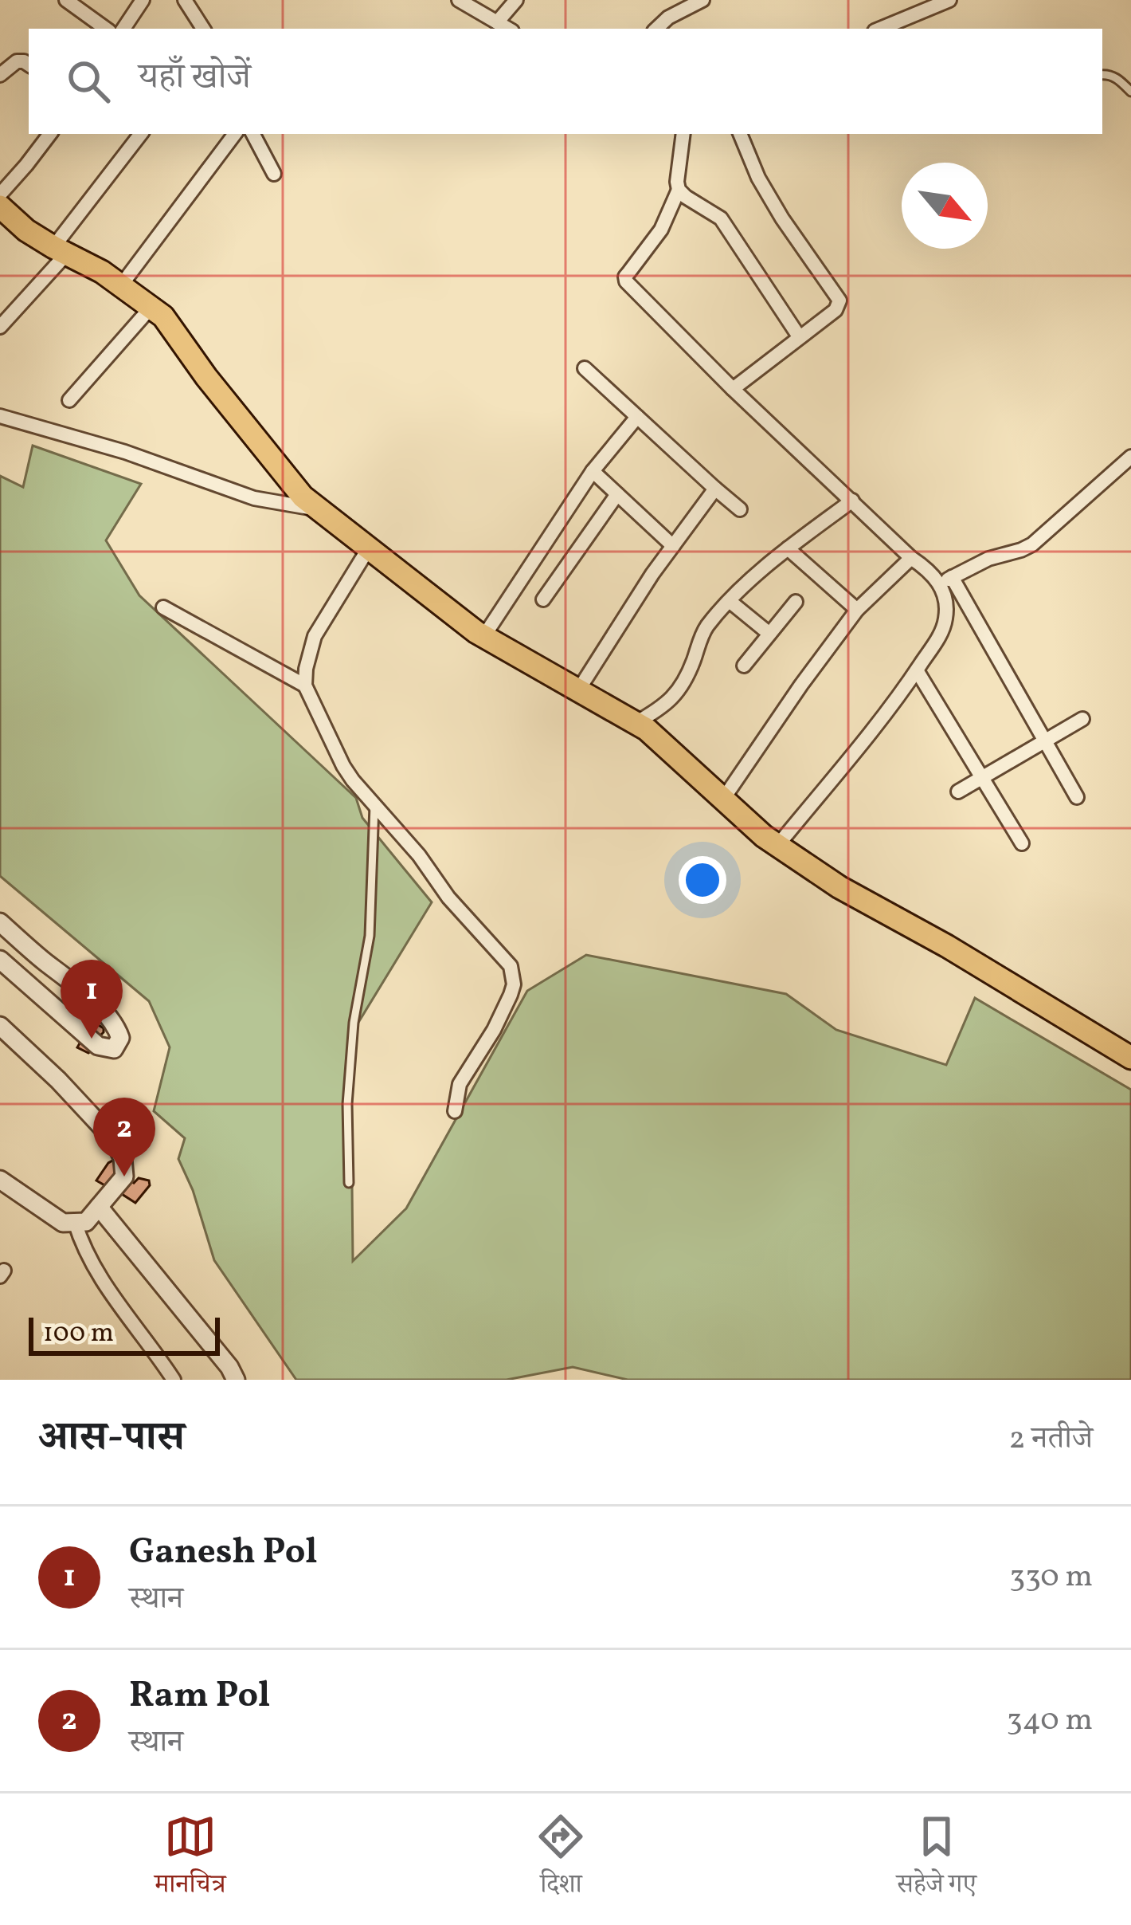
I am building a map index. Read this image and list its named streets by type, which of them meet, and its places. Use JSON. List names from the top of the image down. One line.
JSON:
{"scale_bar":"100 m","north":"bottom right","page":{"search":"यहाँ खोजें","pins":["1","2"],"scale":"100 m","heading":["आस-पास","2 नतीजे"],"list":[{"mark":"1","name":"Ganesh Pol","note":"स्थान","value":"330 m"},{"mark":"2","name":"Ram Pol","note":"स्थान","value":"340 m"}],"nav":["मानचित्र","दिशा","सहेजे गए"]}}
